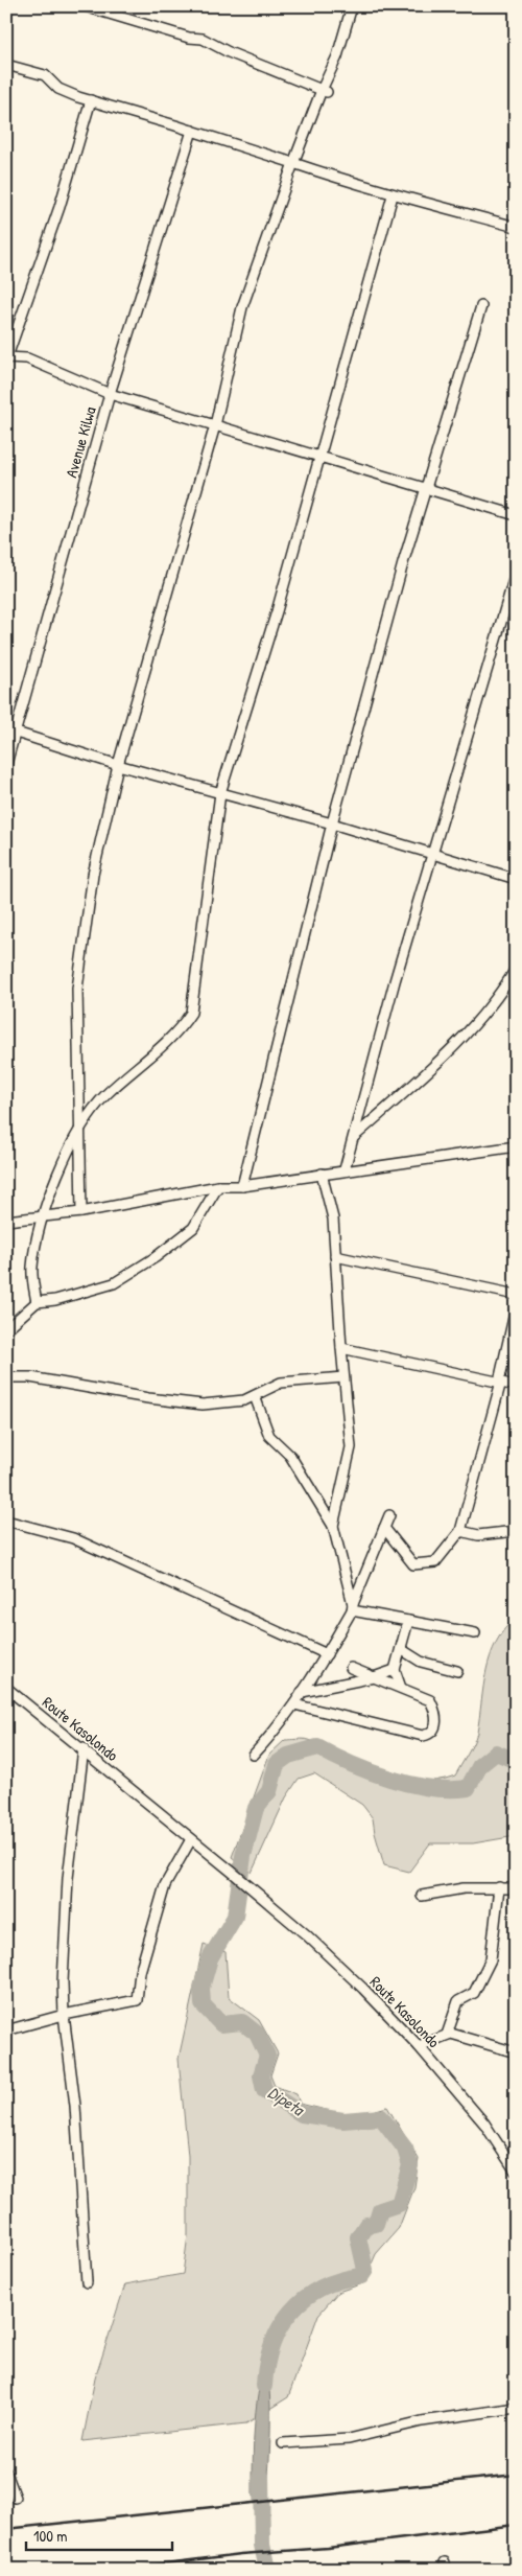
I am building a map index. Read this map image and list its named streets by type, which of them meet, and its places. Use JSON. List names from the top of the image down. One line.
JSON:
{"streets":{"street":["Avenue Kilwa","Route Kasolondo"]},"water":["Dipeta"],"scale_bar":"100 m"}
